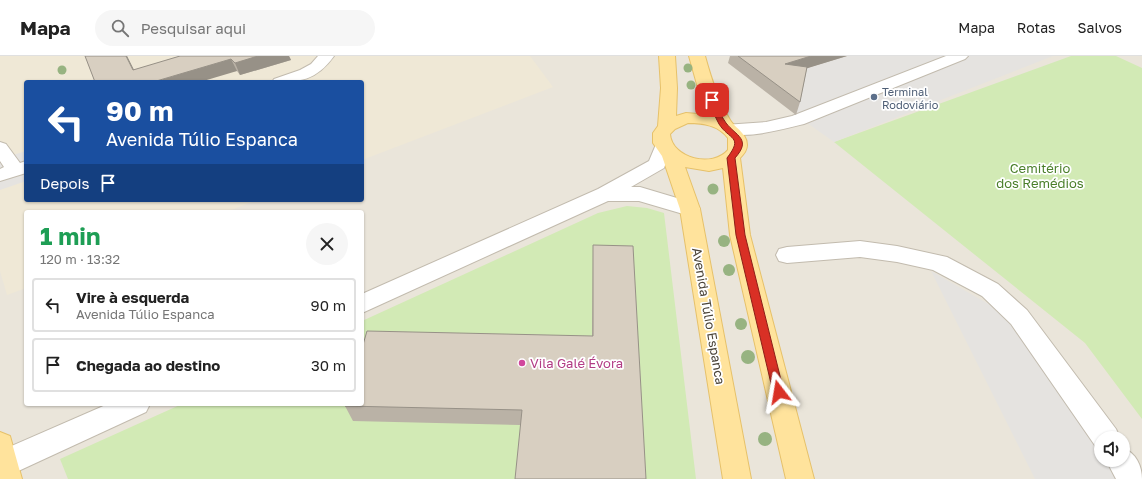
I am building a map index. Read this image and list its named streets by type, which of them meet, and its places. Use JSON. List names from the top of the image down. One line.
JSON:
{"streets":{"main road":["Avenida Túlio Espanca"]},"parks":["Cemitério dos Remédios"],"places":["Terminal Rodoviário","Vila Galé Évora"],"page":{"header":"Mapa","search":"Pesquisar aqui","nav":["Mapa","Rotas","Salvos"],"turn":["90 m","Avenida Túlio Espanca"],"then":"Depois","heading":["1 min","120 m · 13:32"],"list":[{"name":"Vire à esquerda","note":"Avenida Túlio Espanca","value":"90 m"},{"name":"Chegada ao destino","value":"30 m"}]}}
